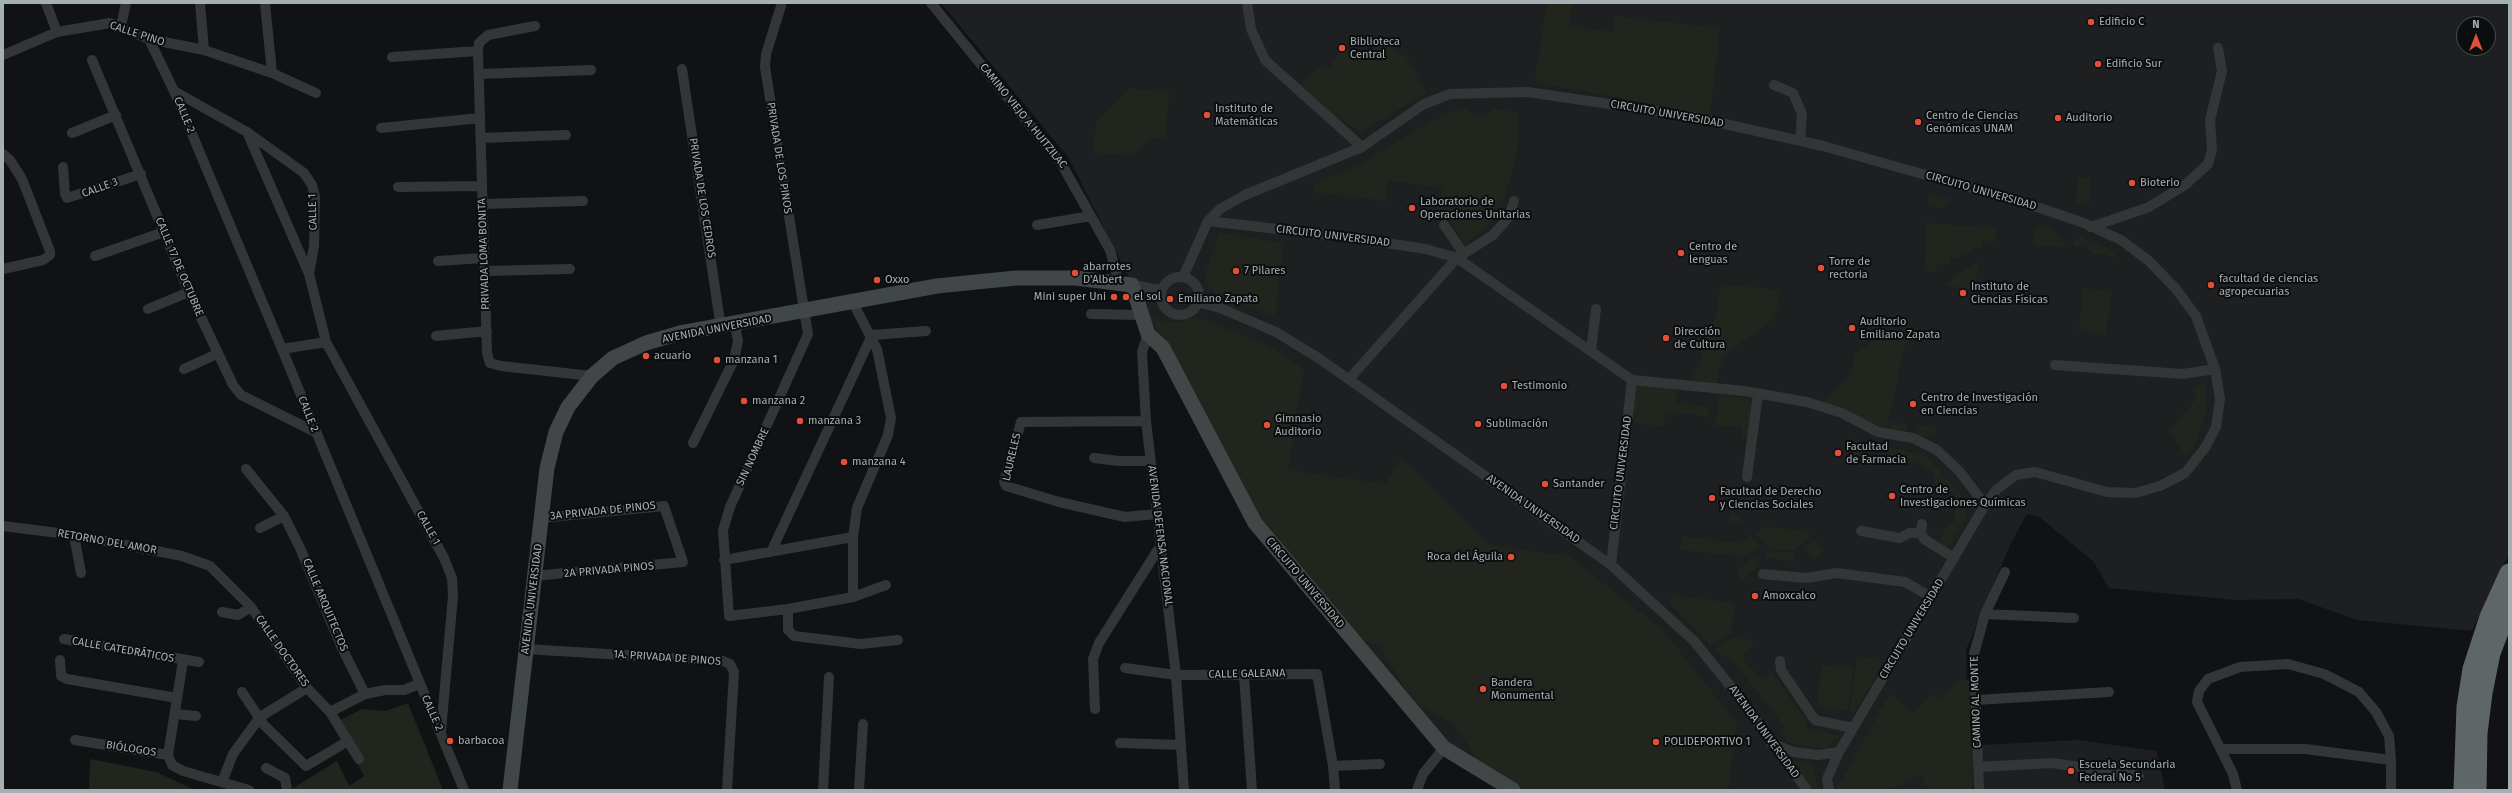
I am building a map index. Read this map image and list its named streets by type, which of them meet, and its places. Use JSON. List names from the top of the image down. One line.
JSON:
{"streets":{"street":["CALLE PINO","CIRCUITO UNIVERSIDAD","CALLE 2","CAMINO VIEJO A HUITZILAC","PRIVADA DE LOS PINOS","CALLE 3","PRIVADA DE LOS CEDROS","CALLE 1","PRIVADA LOMA BONITA","CALLE 17 DE OCTUBRE","AVENIDA UNIVERSIDAD","SIN NOMBRE","LAURELES","3A PRIVADA DE PINOS","AVENIDA DEFENSA NACIONAL","RETORNO DEL AMOR","2A PRIVADA PINOS","CALLE ARQUITECTOS","CALLE CATEDRÁTICOS","CALLE DOCTORES","1A. PRIVADA DE PINOS","CALLE GALEANA","CAMINO AL MONTE","BIÓLOGOS"]},"crossings":[["CALLE PINO","CALLE 2"],["CIRCUITO UNIVERSIDAD","AVENIDA UNIVERSIDAD"],["CIRCUITO UNIVERSIDAD","AVENIDA DEFENSA NACIONAL"],["CALLE 2","CALLE 1"],["CALLE 2","CALLE 17 DE OCTUBRE"],["CAMINO VIEJO A HUITZILAC","AVENIDA UNIVERSIDAD"],["PRIVADA DE LOS PINOS","AVENIDA UNIVERSIDAD"],["PRIVADA DE LOS PINOS","SIN NOMBRE"],["CALLE 3","CALLE 17 DE OCTUBRE"],["PRIVADA DE LOS CEDROS","AVENIDA UNIVERSIDAD"],["PRIVADA LOMA BONITA","AVENIDA UNIVERSIDAD"],["AVENIDA UNIVERSIDAD","SIN NOMBRE"],["AVENIDA UNIVERSIDAD","3A PRIVADA DE PINOS"],["AVENIDA UNIVERSIDAD","2A PRIVADA PINOS"],["AVENIDA UNIVERSIDAD","1A. PRIVADA DE PINOS"],["LAURELES","AVENIDA DEFENSA NACIONAL"],["3A PRIVADA DE PINOS","2A PRIVADA PINOS"],["AVENIDA DEFENSA NACIONAL","CALLE GALEANA"],["RETORNO DEL AMOR","CALLE DOCTORES"]],"places":["Edificio C","Biblioteca Central","Edificio Sur","Instituto de Matemáticas","Auditorio","Centro de Ciencias Genómicas UNAM","Bioterio","Laboratorio de Operaciones Unitarias","Centro de lenguas","Torre de rectoria","7 Pilares","abarrotes D'Albert","Oxxo","facultad de ciencias agropecuarias","Instituto de Ciencias Físicas","Mini super Uni","el sol","Emiliano Zapata","Auditorio Emiliano Zapata","Dirección de Cultura","acuario","manzana 1","Testimonio","manzana 2","Centro de Investigación en Ciencias","manzana 3","Sublimación","Gimnasio Auditorio","Facultad de Farmacia","manzana 4","Santander","Centro de Investigaciones Químicas","Facultad de Derecho y Ciencias Sociales","Roca del Águila","Amoxcalco","Bandera Monumental","barbacoa","POLIDEPORTIVO 1","Escuela Secundaria Federal No 5"],"north":"top"}
